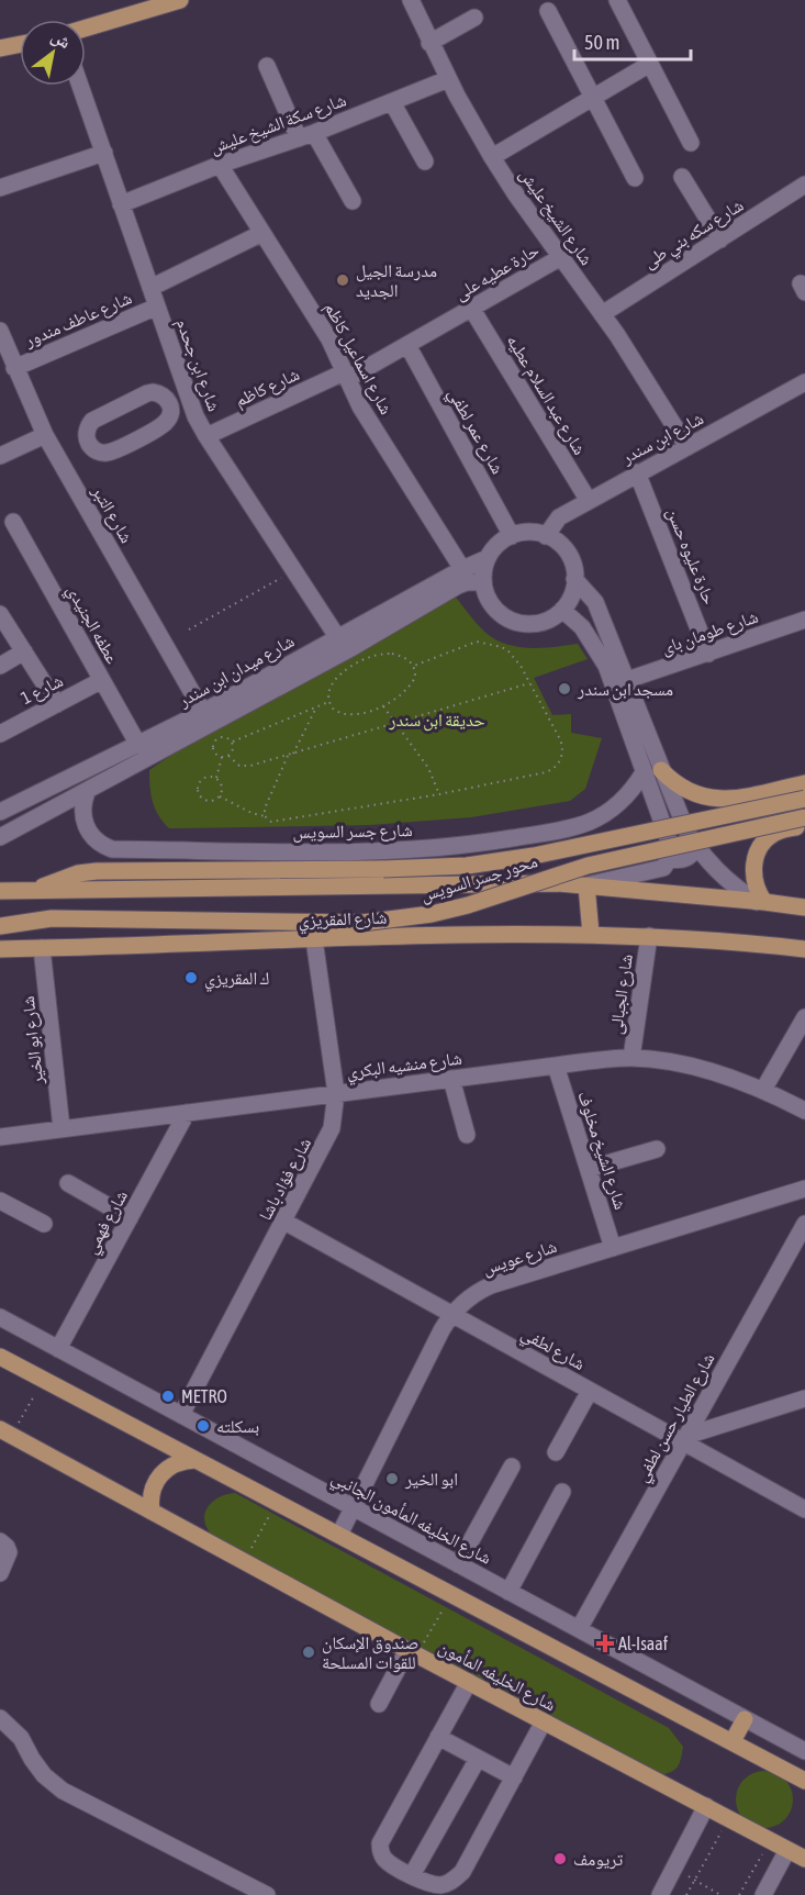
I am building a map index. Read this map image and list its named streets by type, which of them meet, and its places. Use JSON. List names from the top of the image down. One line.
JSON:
{"streets":{"main road":["محور جسر السويس","شارع المقريزي","شارع الخليفه المأمون"],"street":["شارع سكة الشيخ عليش","شارع الشيخ عليش","شارع سكه بني طى","حارة عطيه على","شارع عاطف مندور","شارع اسماعيل كاظم","شارع ابن جحدم","شارع كاظم","شارع عبد السلام عطيه","شارع عمر لطفي","شارع ابن سندر","شارع التبر","حارة عليوه حسن","عطفه الجنيدي","شارع طومان باى","شارع ميدان ابن سندر","شارع 1","شارع جسر السويس","شارع الجبالى","شارع ابو الخير","شارع منشيه البكري","شارع الشيخ مخلوف","شارع فؤاد باشا","شارع فهمي","شارع عويس","شارع لطفي","شارع الطيار حسن لطفي","شارع الخليفه المأمون الجانبي"]},"crossings":[["شارع سكة الشيخ عليش","شارع الشيخ عليش"],["شارع سكة الشيخ عليش","شارع اسماعيل كاظم"],["شارع سكة الشيخ عليش","شارع ابن جحدم"],["شارع الشيخ عليش","شارع سكه بني طى"],["شارع الشيخ عليش","حارة عطيه على"],["شارع الشيخ عليش","شارع ابن سندر"],["حارة عطيه على","شارع اسماعيل كاظم"],["حارة عطيه على","شارع كاظم"],["حارة عطيه على","شارع عبد السلام عطيه"],["حارة عطيه على","شارع عمر لطفي"],["شارع عاطف مندور","شارع ابن جحدم"],["شارع عاطف مندور","شارع التبر"],["شارع اسماعيل كاظم","شارع كاظم"],["شارع اسماعيل كاظم","شارع ميدان ابن سندر"],["شارع ابن جحدم","شارع كاظم"],["شارع ابن جحدم","شارع ميدان ابن سندر"],["شارع عبد السلام عطيه","شارع ابن سندر"],["شارع عمر لطفي","شارع ابن سندر"],["شارع عمر لطفي","شارع ميدان ابن سندر"],["شارع ابن سندر","حارة عليوه حسن"],["شارع ابن سندر","شارع ميدان ابن سندر"],["شارع التبر","شارع ميدان ابن سندر"],["حارة عليوه حسن","شارع طومان باى"],["عطفه الجنيدي","شارع ميدان ابن سندر"],["عطفه الجنيدي","شارع 1"],["شارع ميدان ابن سندر","شارع جسر السويس"],["محور جسر السويس","شارع المقريزي"],["شارع المقريزي","شارع الجبالى"],["شارع المقريزي","شارع ابو الخير"],["شارع المقريزي","شارع فؤاد باشا"],["شارع الجبالى","شارع منشيه البكري"],["شارع ابو الخير","شارع منشيه البكري"],["شارع منشيه البكري","شارع الشيخ مخلوف"],["شارع منشيه البكري","شارع فؤاد باشا"],["شارع منشيه البكري","شارع فهمي"],["شارع الشيخ مخلوف","شارع عويس"],["شارع فؤاد باشا","شارع لطفي"],["شارع فؤاد باشا","شارع الخليفه المأمون الجانبي"],["شارع فهمي","شارع الخليفه المأمون الجانبي"],["شارع عويس","شارع لطفي"],["شارع عويس","شارع الخليفه المأمون الجانبي"],["شارع لطفي","شارع الطيار حسن لطفي"],["شارع الطيار حسن لطفي","شارع الخليفه المأمون الجانبي"]],"parks":["حديقة ابن سندر"],"places":{"other":["مدرسة الجيل الجديد","مسجد ابن سندر","ك المقريزي","METRO","بسكلته","ابو الخير","صندوق الإسكان للقوات المسلحة","تريومف"],"health":["Al-Isaaf"]},"scale_bar":"50 m","north":"top right"}
